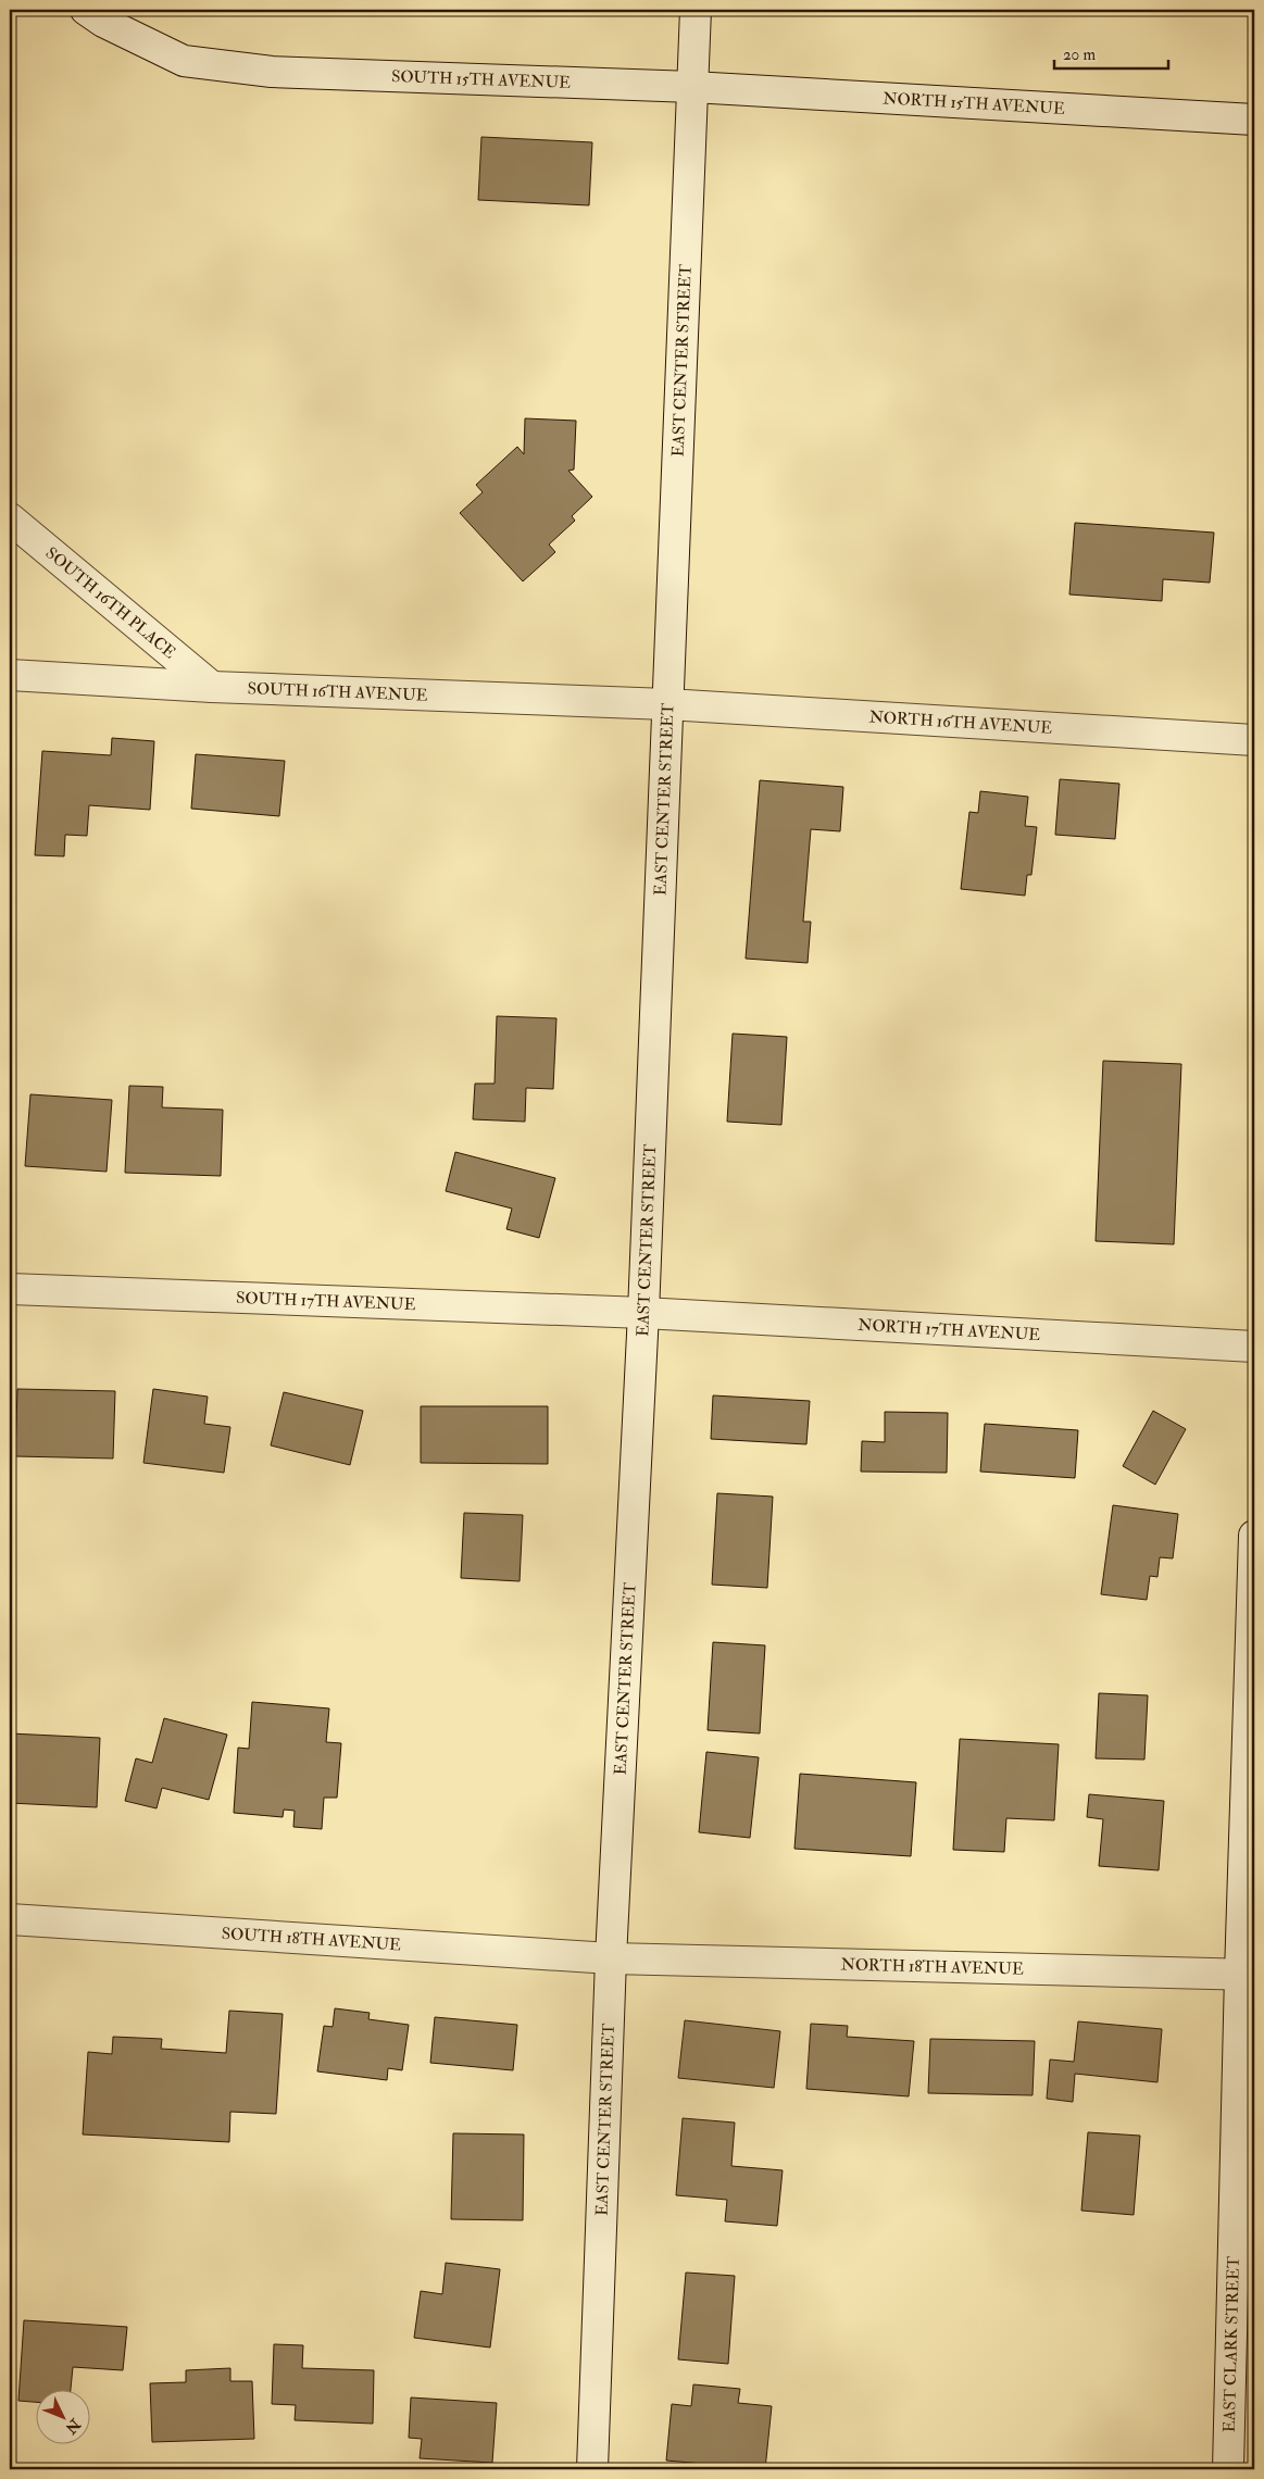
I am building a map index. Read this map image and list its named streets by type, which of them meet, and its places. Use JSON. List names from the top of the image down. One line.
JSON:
{"streets":{"street":["SOUTH 15TH AVENUE","NORTH 15TH AVENUE","EAST CENTER STREET","SOUTH 16TH PLACE","SOUTH 16TH AVENUE","NORTH 16TH AVENUE","SOUTH 17TH AVENUE","NORTH 17TH AVENUE","SOUTH 18TH AVENUE","NORTH 18TH AVENUE","EAST CLARK STREET"]},"crossings":[["SOUTH 15TH AVENUE","NORTH 15TH AVENUE"],["SOUTH 15TH AVENUE","EAST CENTER STREET"],["NORTH 15TH AVENUE","EAST CENTER STREET"],["EAST CENTER STREET","SOUTH 16TH AVENUE"],["EAST CENTER STREET","NORTH 16TH AVENUE"],["EAST CENTER STREET","SOUTH 17TH AVENUE"],["EAST CENTER STREET","NORTH 17TH AVENUE"],["EAST CENTER STREET","SOUTH 18TH AVENUE"],["EAST CENTER STREET","NORTH 18TH AVENUE"],["SOUTH 16TH PLACE","SOUTH 16TH AVENUE"],["SOUTH 16TH AVENUE","NORTH 16TH AVENUE"],["SOUTH 17TH AVENUE","NORTH 17TH AVENUE"],["SOUTH 18TH AVENUE","NORTH 18TH AVENUE"],["NORTH 18TH AVENUE","EAST CLARK STREET"]],"scale_bar":"20 m","north":"bottom right"}
